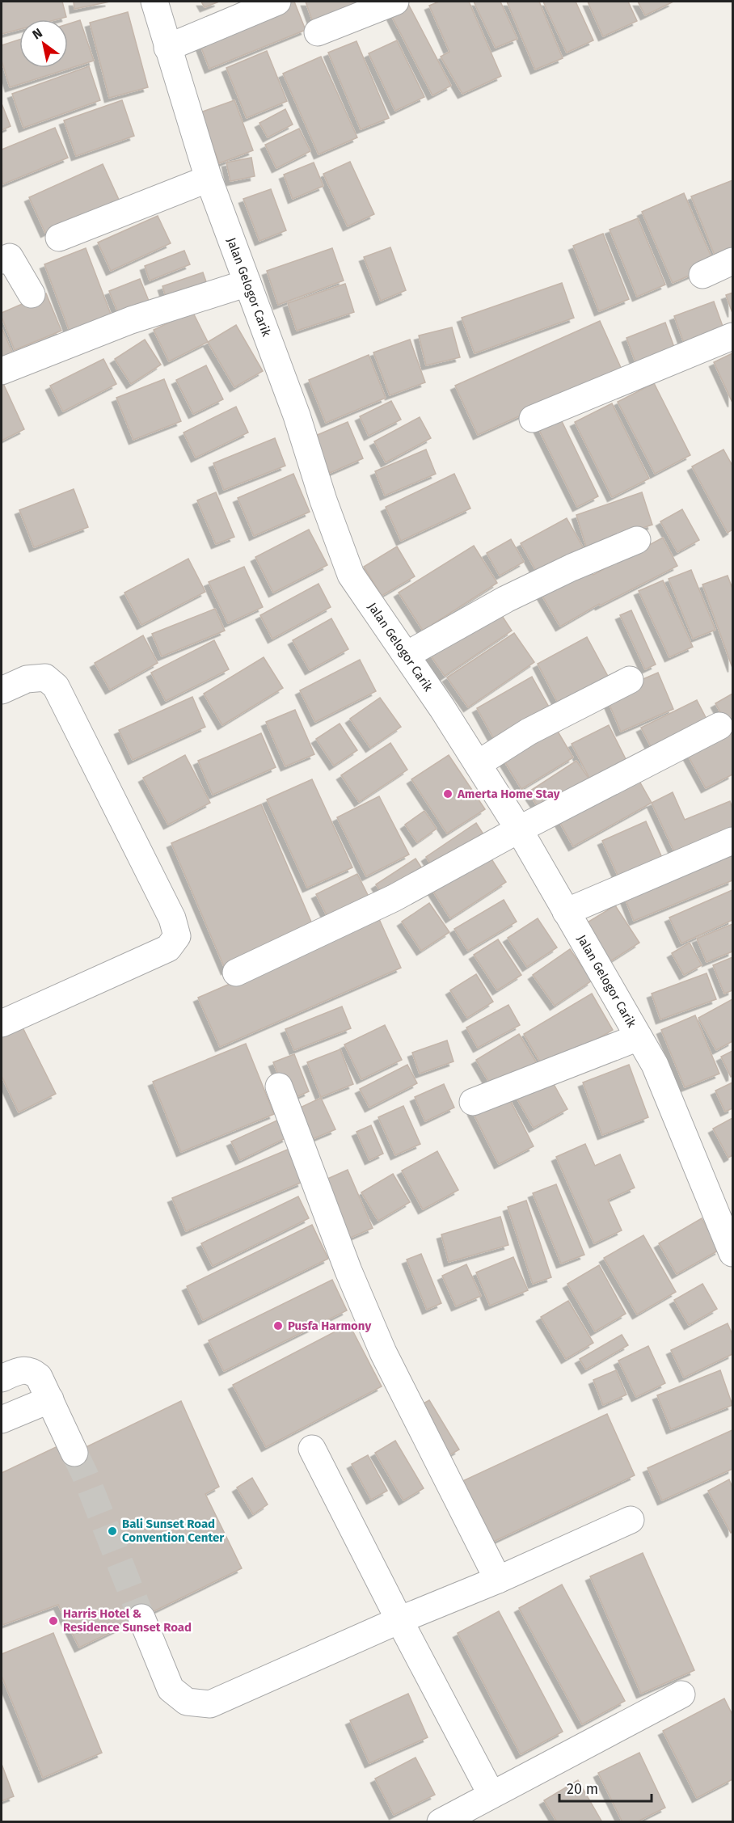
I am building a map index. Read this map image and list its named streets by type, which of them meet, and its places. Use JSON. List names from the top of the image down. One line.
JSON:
{"streets":{"street":["Jalan Gelogor Carik"]},"places":["Amerta Home Stay","Pusfa Harmony","Bali Sunset Road Convention Center","Harris Hotel & Residence Sunset Road"],"scale_bar":"20 m","north":"top left"}
